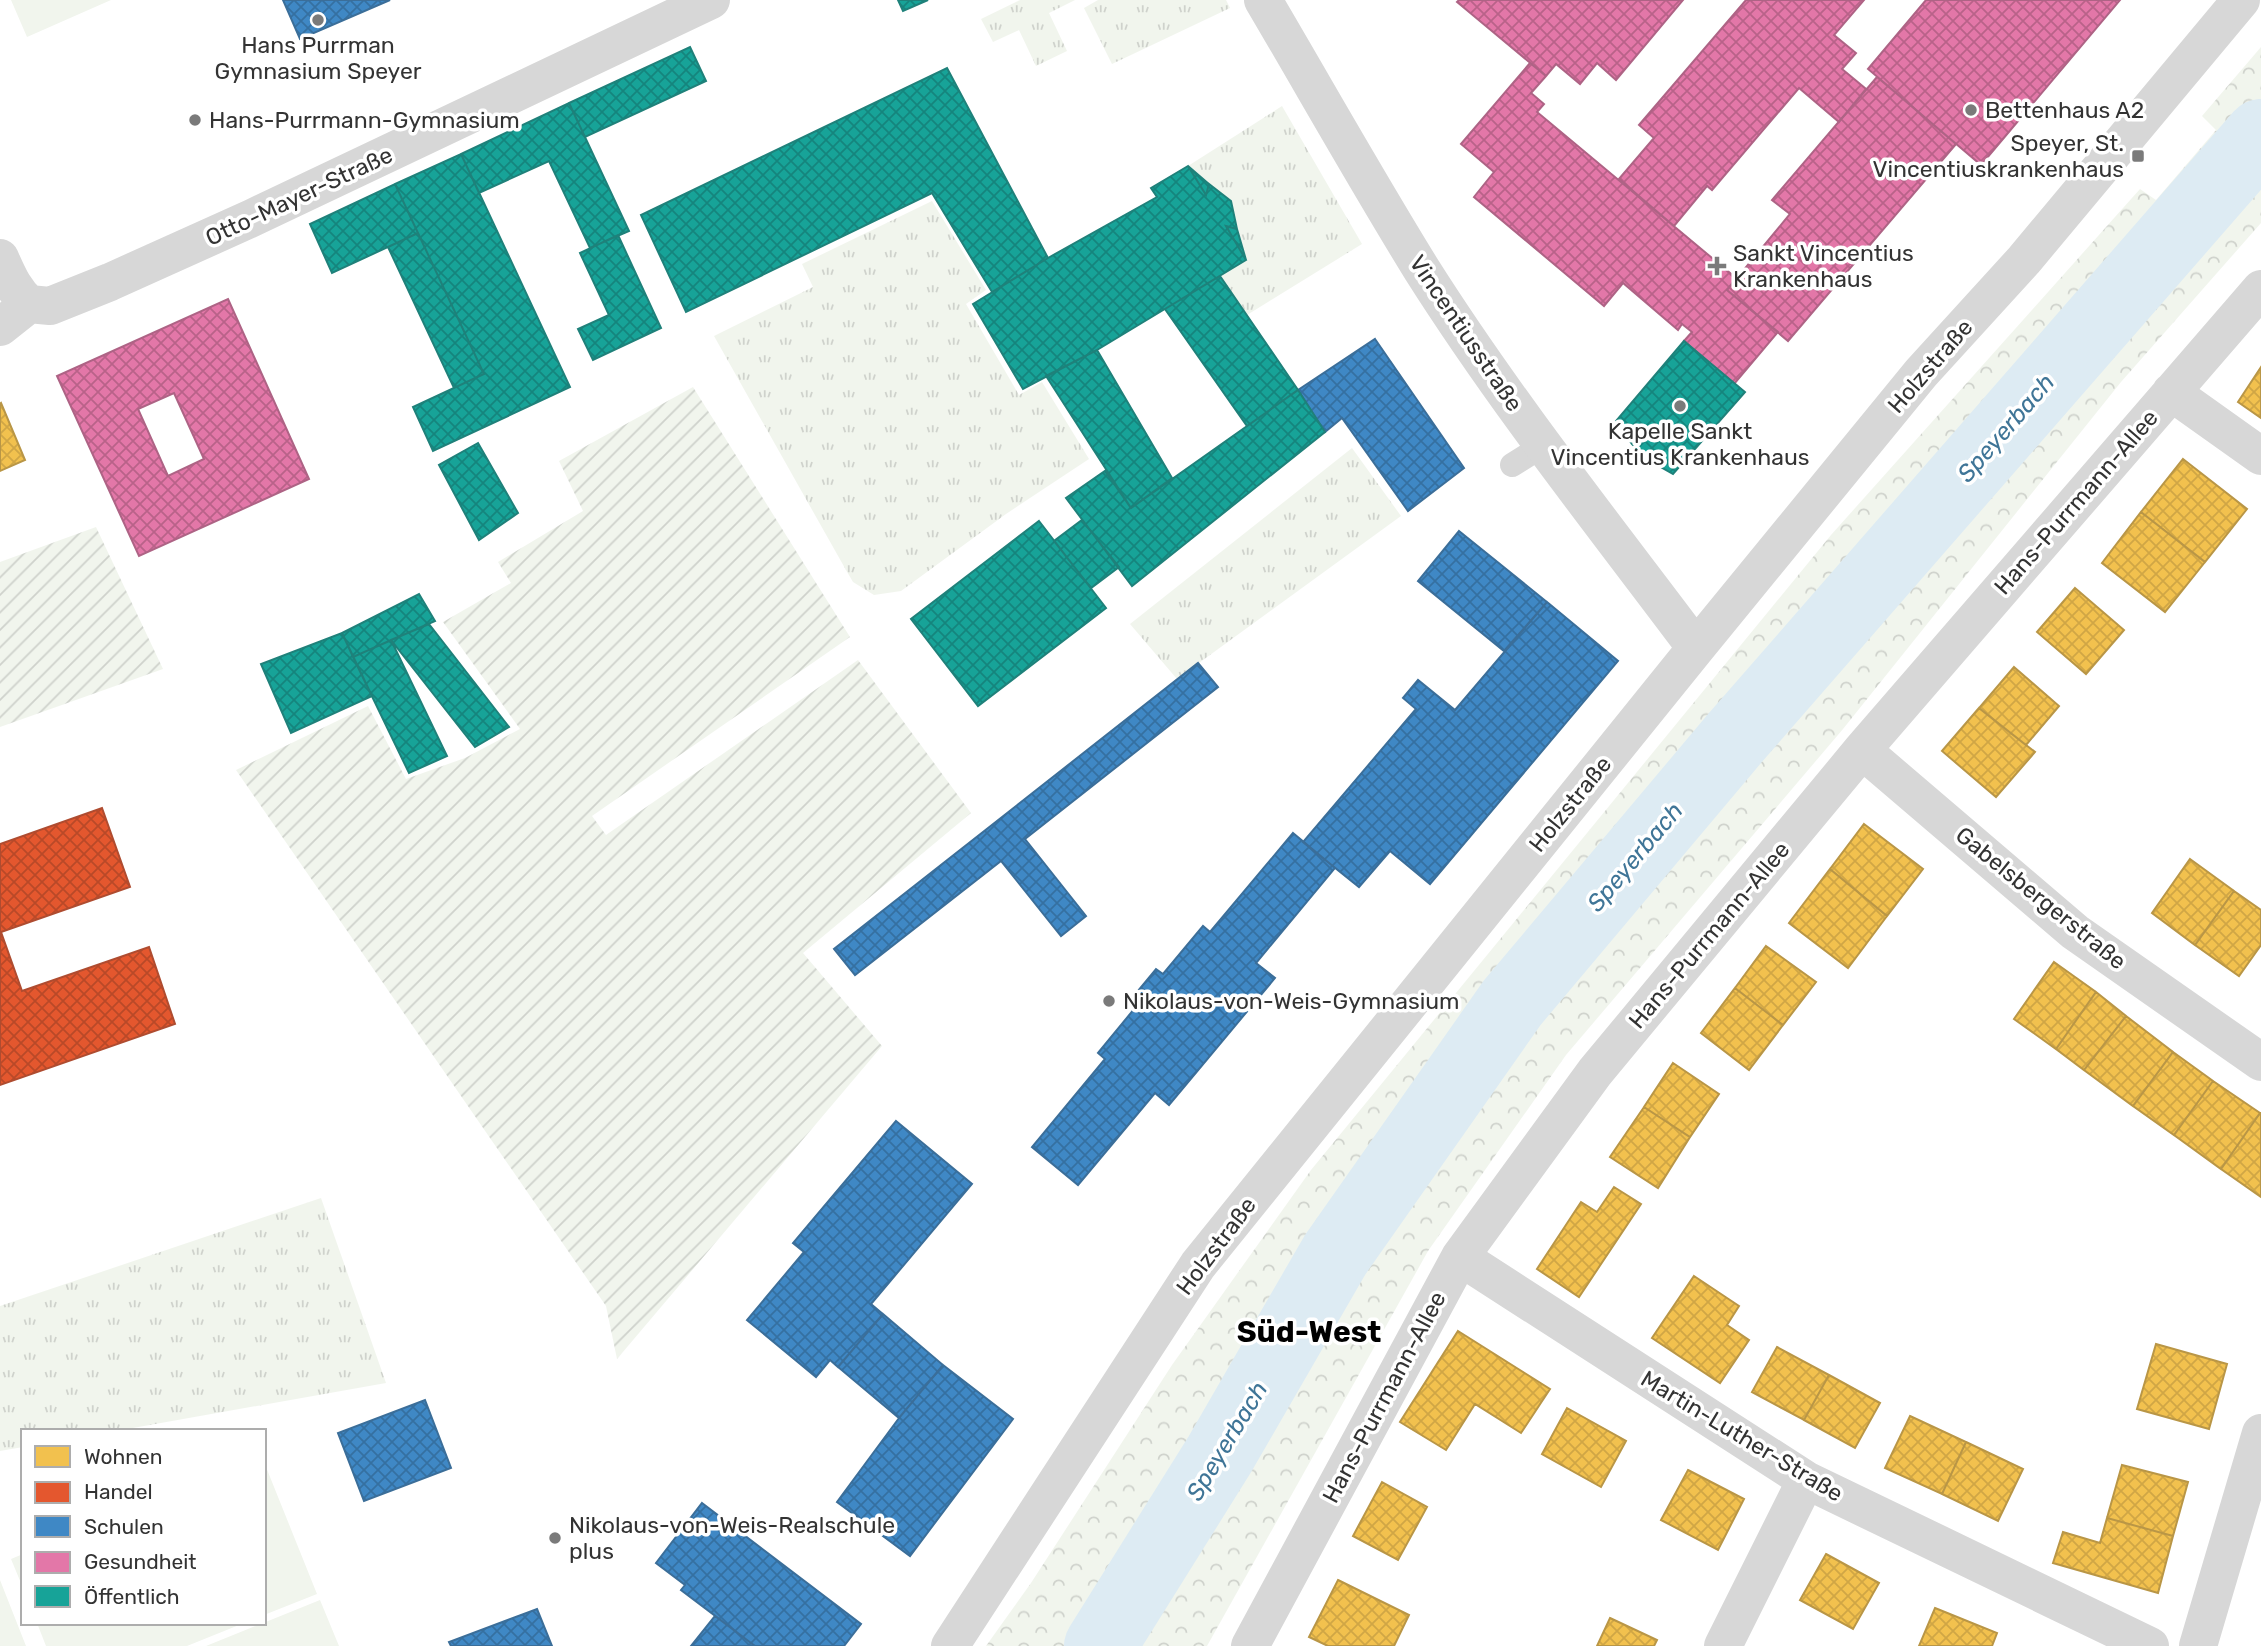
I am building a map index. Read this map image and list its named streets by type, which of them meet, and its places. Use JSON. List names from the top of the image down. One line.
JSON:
{"streets":{"street":["Otto-Mayer-Straße","Vincentiusstraße","Holzstraße","Hans-Purrmann-Allee","Gabelsbergerstraße","Martin-Luther-Straße"]},"crossings":[["Vincentiusstraße","Holzstraße"],["Hans-Purrmann-Allee","Gabelsbergerstraße"],["Hans-Purrmann-Allee","Martin-Luther-Straße"]],"districts":["Süd-West"],"water":["Speyerbach"],"places":{"other":["Hans Purrman Gymnasium Speyer","Bettenhaus A2","Hans-Purrmann-Gymnasium","Kapelle Sankt Vincentius Krankenhaus","Nikolaus-von-Weis-Gymnasium","Nikolaus-von-Weis-Realschule plus"],"transit":["Speyer, St. Vincentiuskrankenhaus"],"health":["Sankt Vincentius Krankenhaus"]},"legend":["Wohnen","Handel","Schulen","Gesundheit","Öffentlich"]}
